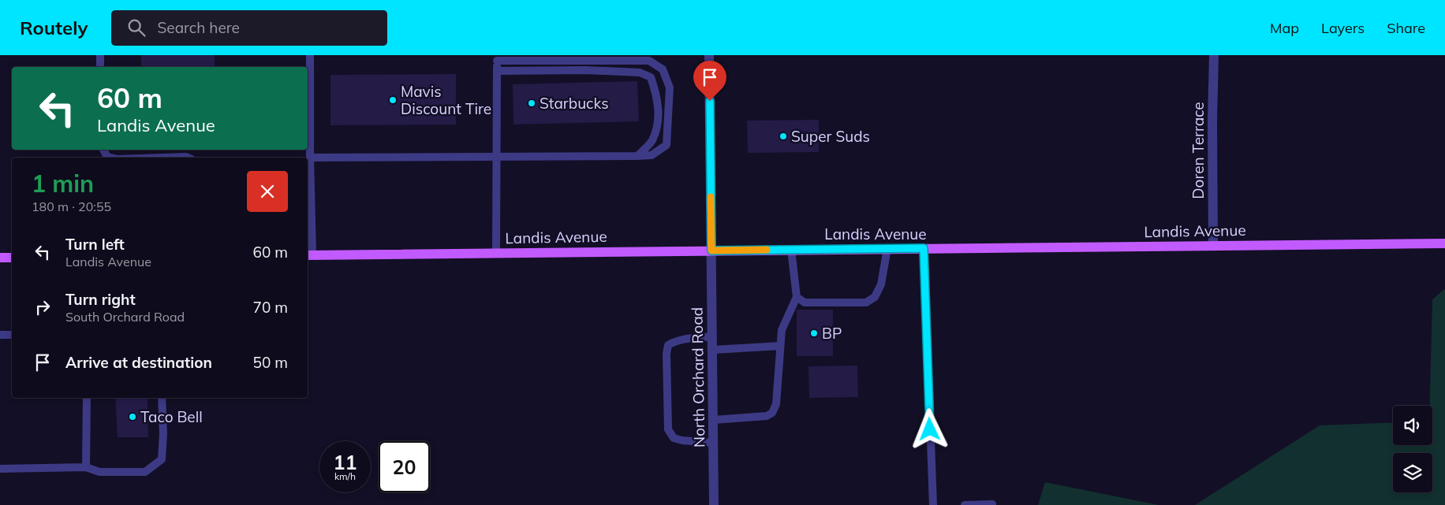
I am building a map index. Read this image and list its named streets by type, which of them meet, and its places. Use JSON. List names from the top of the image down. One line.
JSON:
{"streets":{"main road":["Landis Avenue"],"street":["Doren Terrace","North Orchard Road"]},"crossings":[["Doren Terrace","Landis Avenue"],["Landis Avenue","North Orchard Road"]],"places":["Mavis Discount Tire","Starbucks","Super Suds","BP","Taco Bell"],"page":{"header":"Routely","search":"Search here","nav":["Map","Layers","Share"],"turn":["60 m","Landis Avenue"],"heading":["1 min","180 m · 20:55"],"list":[{"name":"Turn left","note":"Landis Avenue","value":"60 m"},{"name":"Turn right","note":"South Orchard Road","value":"70 m"},{"name":"Arrive at destination","value":"50 m"}],"speed":"11 km/h","limit":"20"}}
